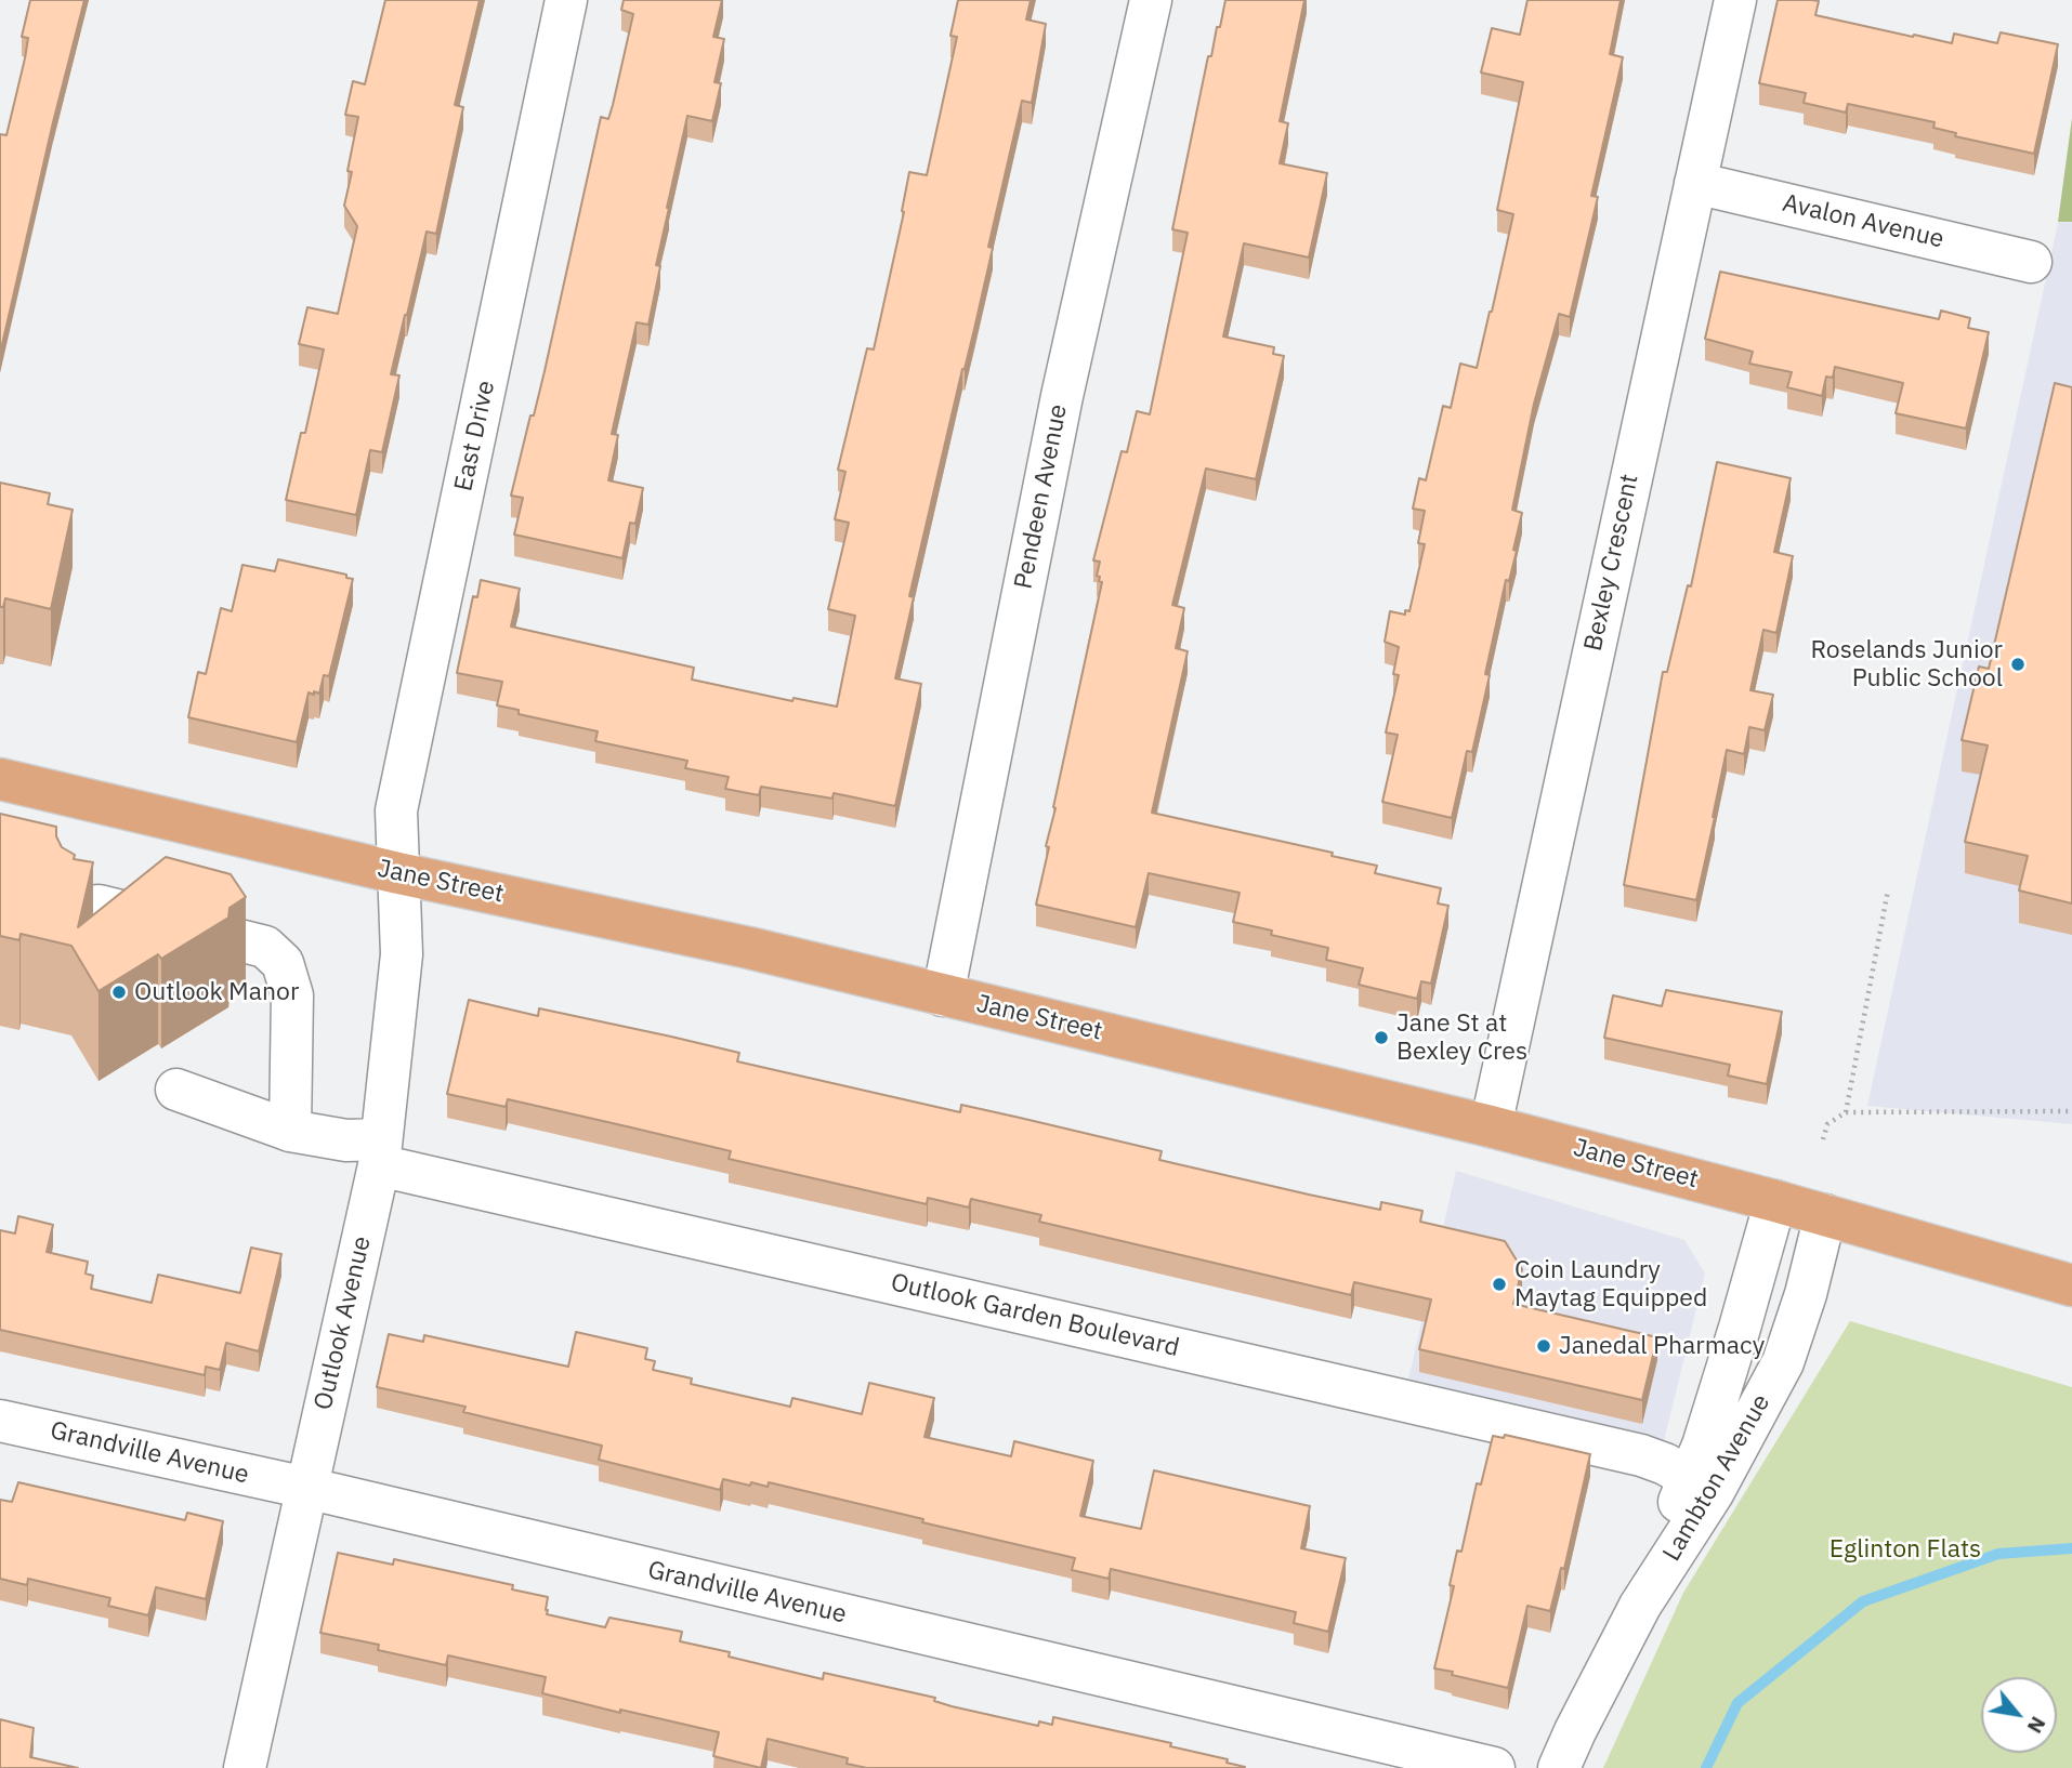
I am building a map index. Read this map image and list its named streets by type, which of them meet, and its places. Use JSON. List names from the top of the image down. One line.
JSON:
{"streets":{"main road":["Jane Street"],"street":["Avalon Avenue","East Drive","Pendeen Avenue","Bexley Crescent","Outlook Garden Boulevard","Outlook Avenue","Grandville Avenue","Lambton Avenue"]},"crossings":[["Avalon Avenue","Bexley Crescent"],["East Drive","Jane Street"],["East Drive","Outlook Avenue"],["Pendeen Avenue","Jane Street"],["Bexley Crescent","Jane Street"],["Jane Street","Outlook Avenue"],["Jane Street","Lambton Avenue"],["Outlook Garden Boulevard","Outlook Avenue"],["Outlook Garden Boulevard","Lambton Avenue"],["Outlook Avenue","Grandville Avenue"]],"parks":["Eglinton Flats"],"places":["Roselands Junior Public School","Outlook Manor","Jane St at Bexley Cres","Coin Laundry Maytag Equipped","Janedal Pharmacy"],"north":"bottom right"}
